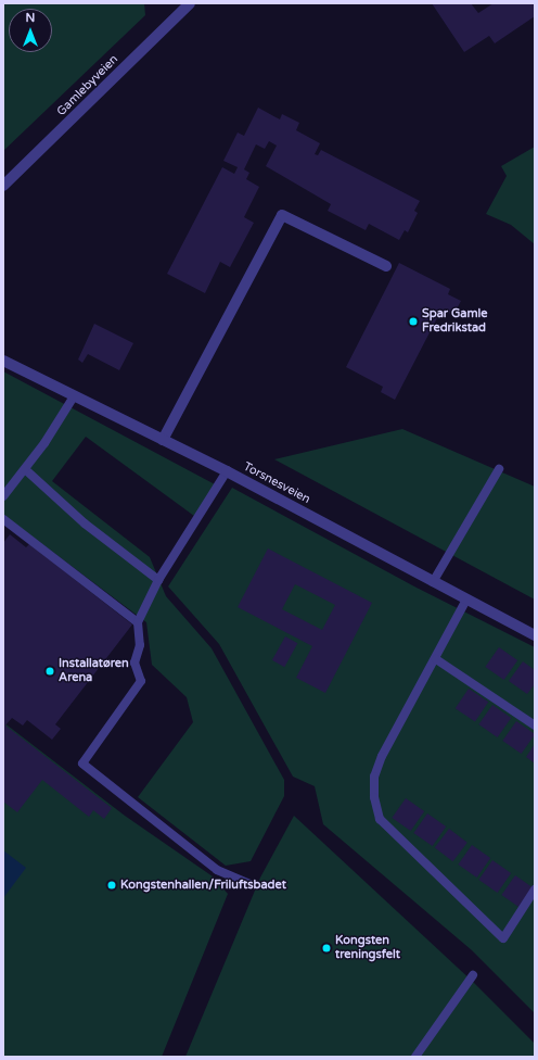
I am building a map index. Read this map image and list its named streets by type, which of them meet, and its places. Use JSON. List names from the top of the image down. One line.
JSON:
{"streets":{"street":["Gamlebyveien","Torsnesveien"]},"places":["Spar Gamle Fredrikstad","Installatøren Arena","Kongstenhallen/Friluftsbadet","Kongsten treningsfelt"],"north":"top"}
